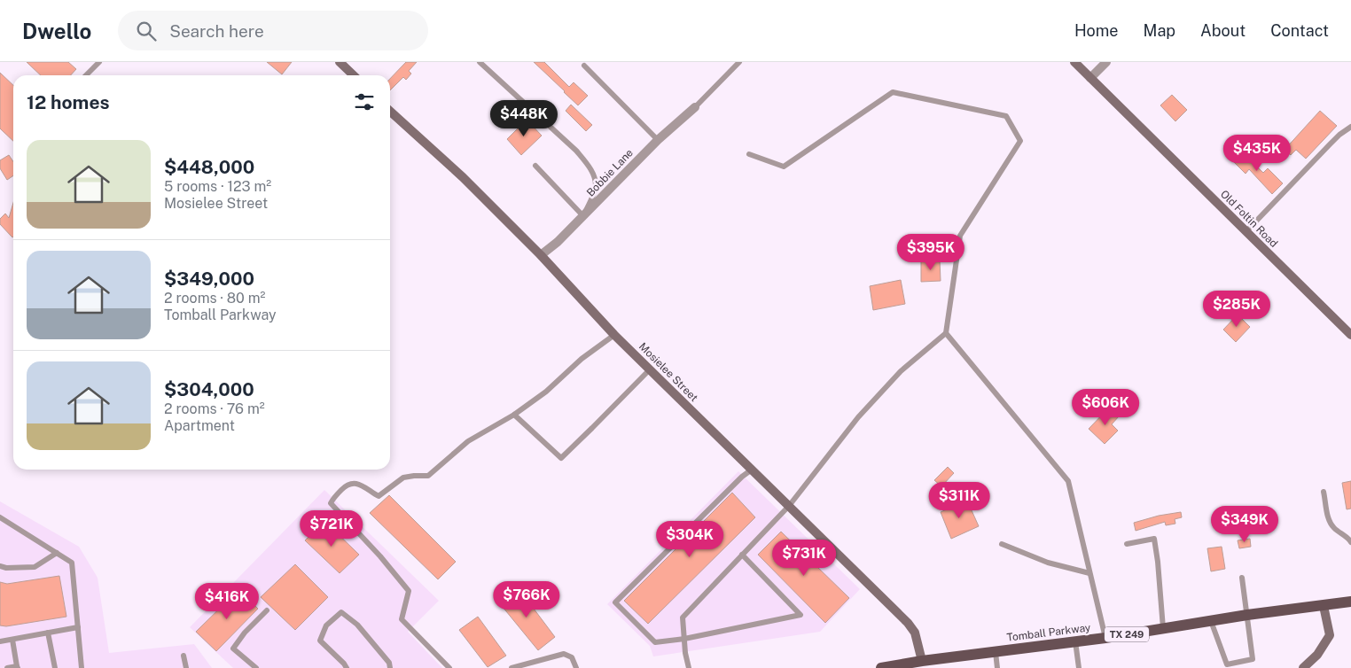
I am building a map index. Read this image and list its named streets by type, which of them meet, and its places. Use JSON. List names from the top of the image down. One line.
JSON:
{"streets":{"main road":["Tomball Parkway","TX 249"],"street":["Bobbie Lane","Old Foltin Road","Mosielee Street"]},"crossings":[["Bobbie Lane","Mosielee Street"],["Mosielee Street","Tomball Parkway"]],"page":{"header":"Dwello","search":"Search here","nav":["Home","Map","About","Contact"],"heading":"12 homes","price":["$448K","$435K","$395K","$285K","$606K","$311K","$349K","$721K","$304K","$731K","$766K","$416K"],"list":[{"name":"$448,000","note":"5 rooms · 123 m² · Mosielee Street"},{"name":"$349,000","note":"2 rooms · 80 m² · Tomball Parkway"},{"name":"$304,000","note":"2 rooms · 76 m² · Apartment"}]}}
